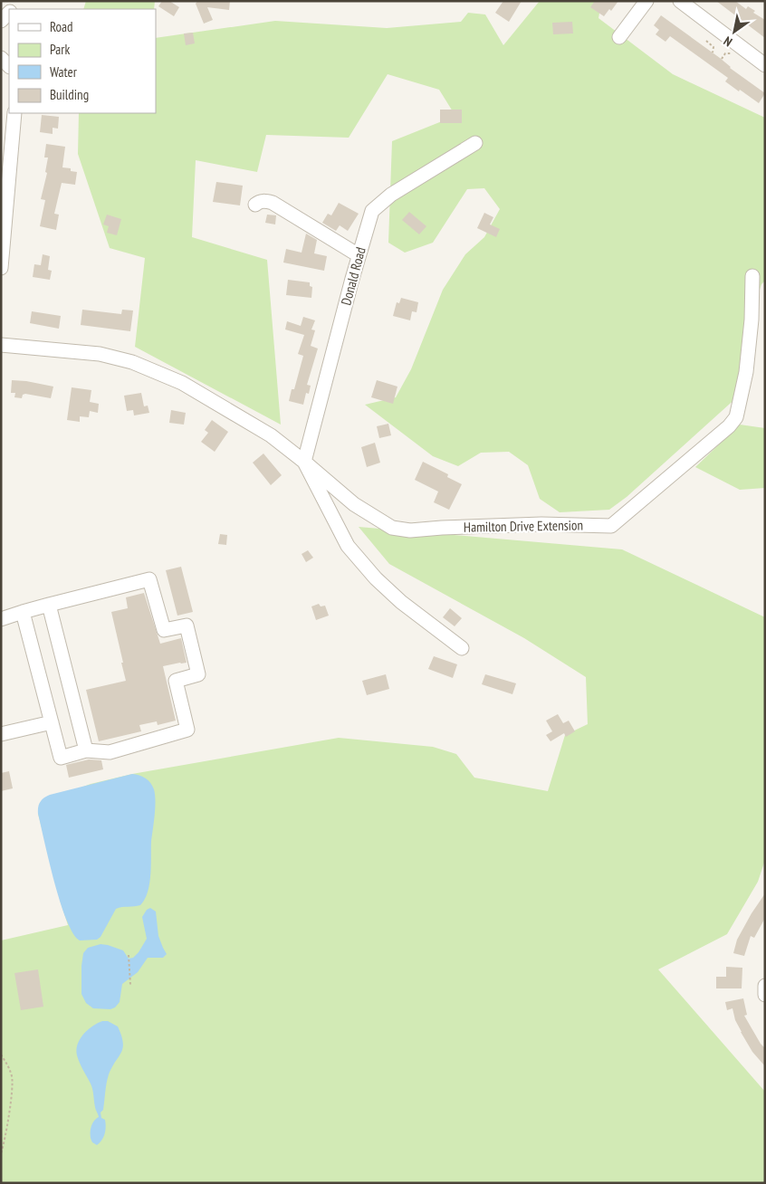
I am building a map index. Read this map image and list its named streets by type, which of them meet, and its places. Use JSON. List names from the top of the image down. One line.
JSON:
{"streets":{"street":["Donald Road","Hamilton Drive Extension"]},"crossings":[["Donald Road","Hamilton Drive Extension"]],"legend":["Road","Park","Water","Building"],"north":"bottom left"}
